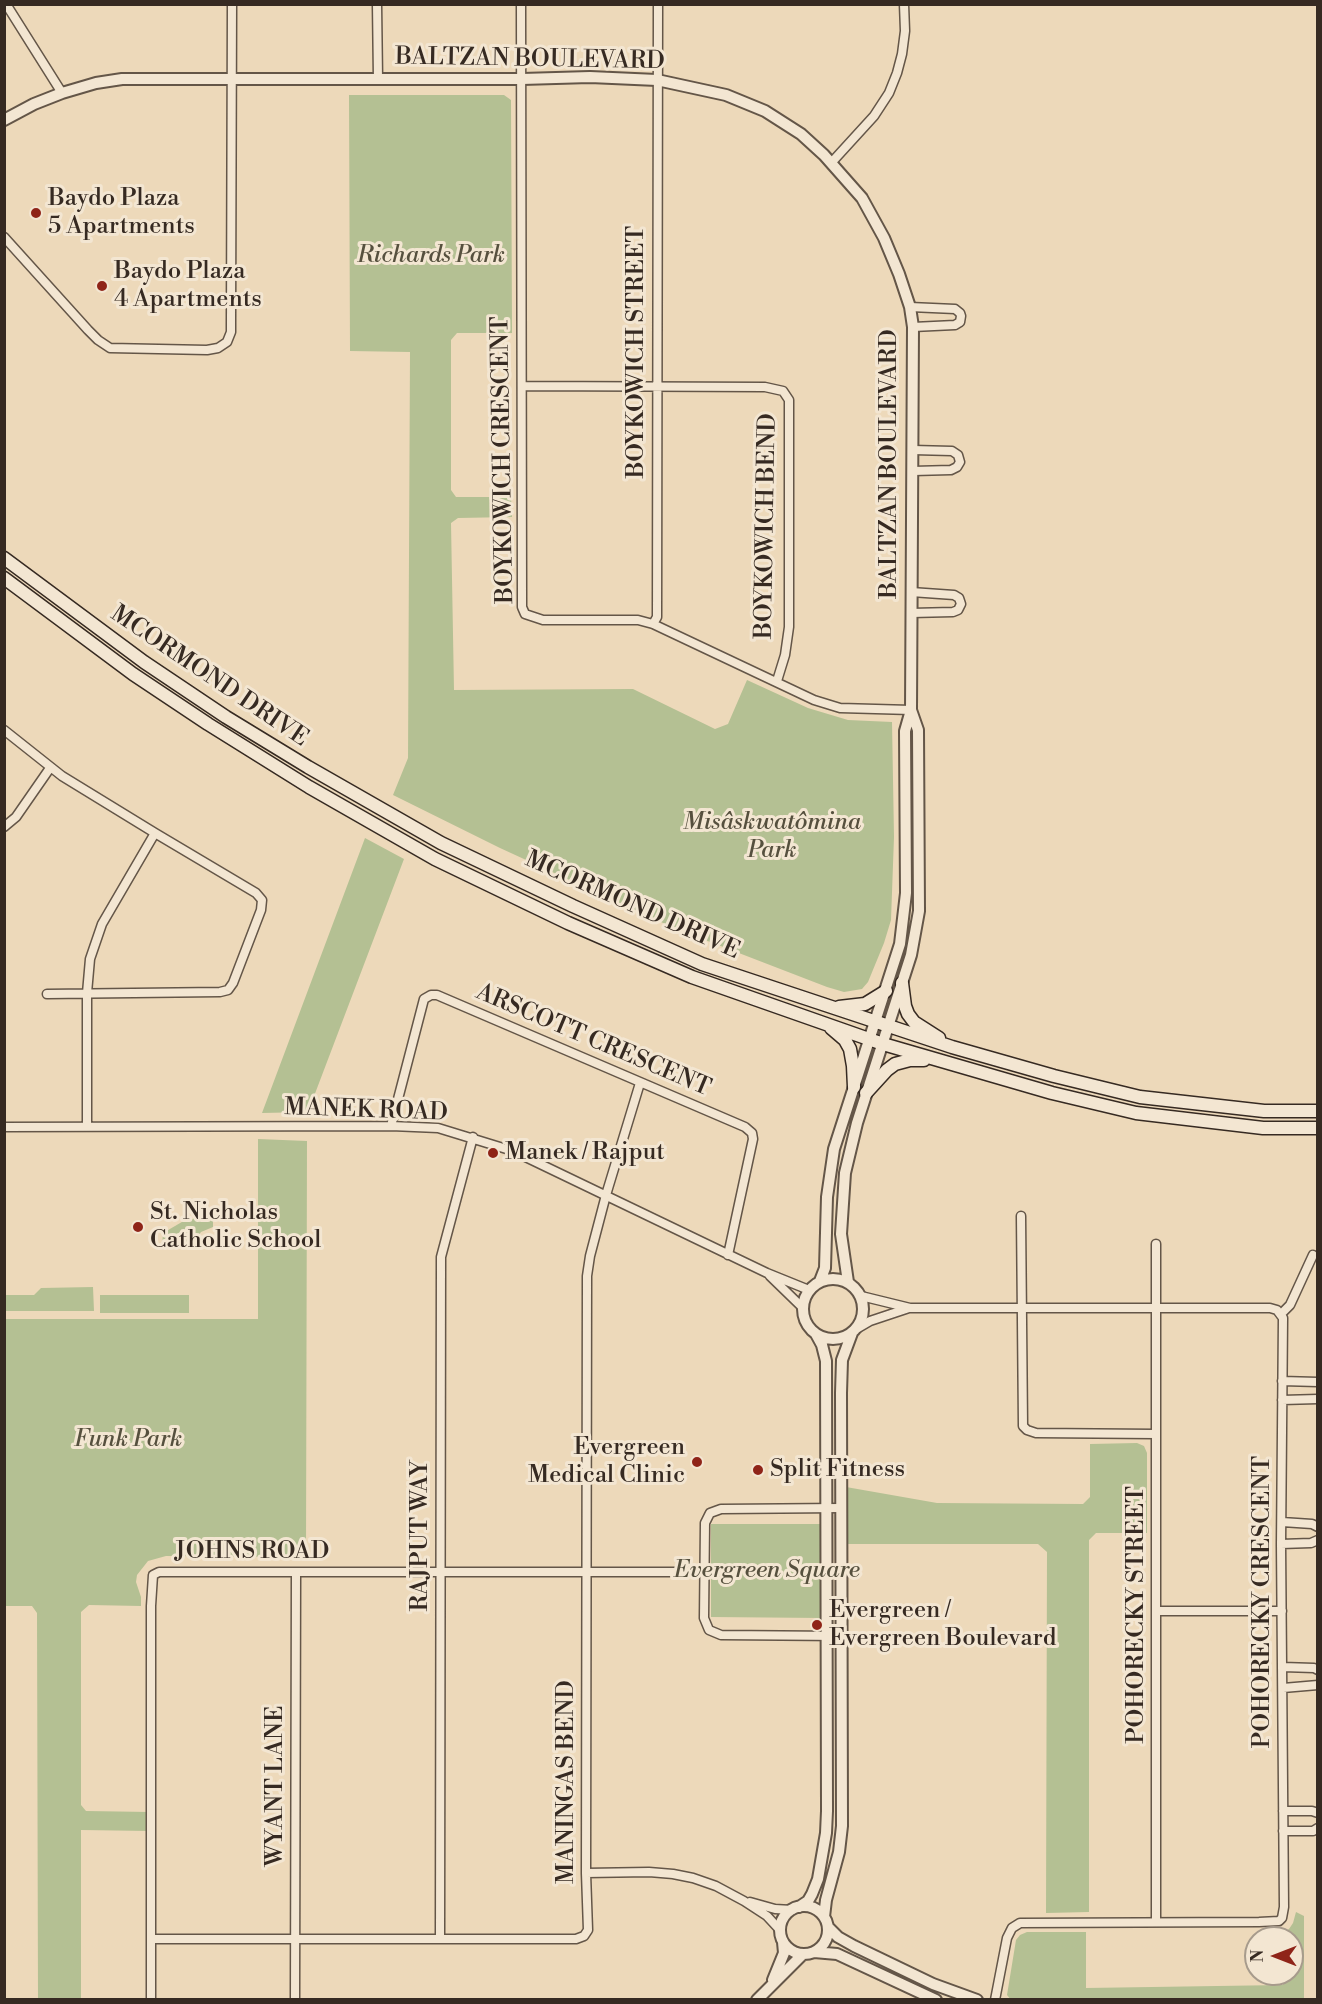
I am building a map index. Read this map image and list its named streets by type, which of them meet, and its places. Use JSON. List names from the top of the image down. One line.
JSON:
{"streets":{"main road":["MCORMOND DRIVE"],"street":["BALTZAN BOULEVARD","BOYKOWICH STREET","BOYKOWICH CRESCENT","BOYKOWICH BEND","ARSCOTT CRESCENT","MANEK ROAD","RAJPUT WAY","JOHNS ROAD","POHORECKY CRESCENT","POHORECKY STREET","MANINGAS BEND","WYANT LANE"]},"crossings":[["BALTZAN BOULEVARD","BOYKOWICH STREET"],["BALTZAN BOULEVARD","BOYKOWICH CRESCENT"],["BALTZAN BOULEVARD","MCORMOND DRIVE"],["BALTZAN BOULEVARD","MANEK ROAD"],["BOYKOWICH STREET","BOYKOWICH CRESCENT"],["BOYKOWICH STREET","BOYKOWICH BEND"],["BOYKOWICH CRESCENT","BOYKOWICH BEND"],["ARSCOTT CRESCENT","MANEK ROAD"],["ARSCOTT CRESCENT","MANINGAS BEND"],["MANEK ROAD","RAJPUT WAY"],["MANEK ROAD","MANINGAS BEND"],["RAJPUT WAY","JOHNS ROAD"],["RAJPUT WAY","MANINGAS BEND"],["JOHNS ROAD","MANINGAS BEND"],["JOHNS ROAD","WYANT LANE"],["POHORECKY CRESCENT","POHORECKY STREET"],["MANINGAS BEND","WYANT LANE"]],"parks":["Richards Park","Misâskwatômina Park","Funk Park","Evergreen Square"],"places":["Baydo Plaza 5 Apartments","Baydo Plaza 4 Apartments","Manek / Rajput","St. Nicholas Catholic School","Evergreen Medical Clinic","Split Fitness","Evergreen / Evergreen Boulevard"],"north":"left"}
